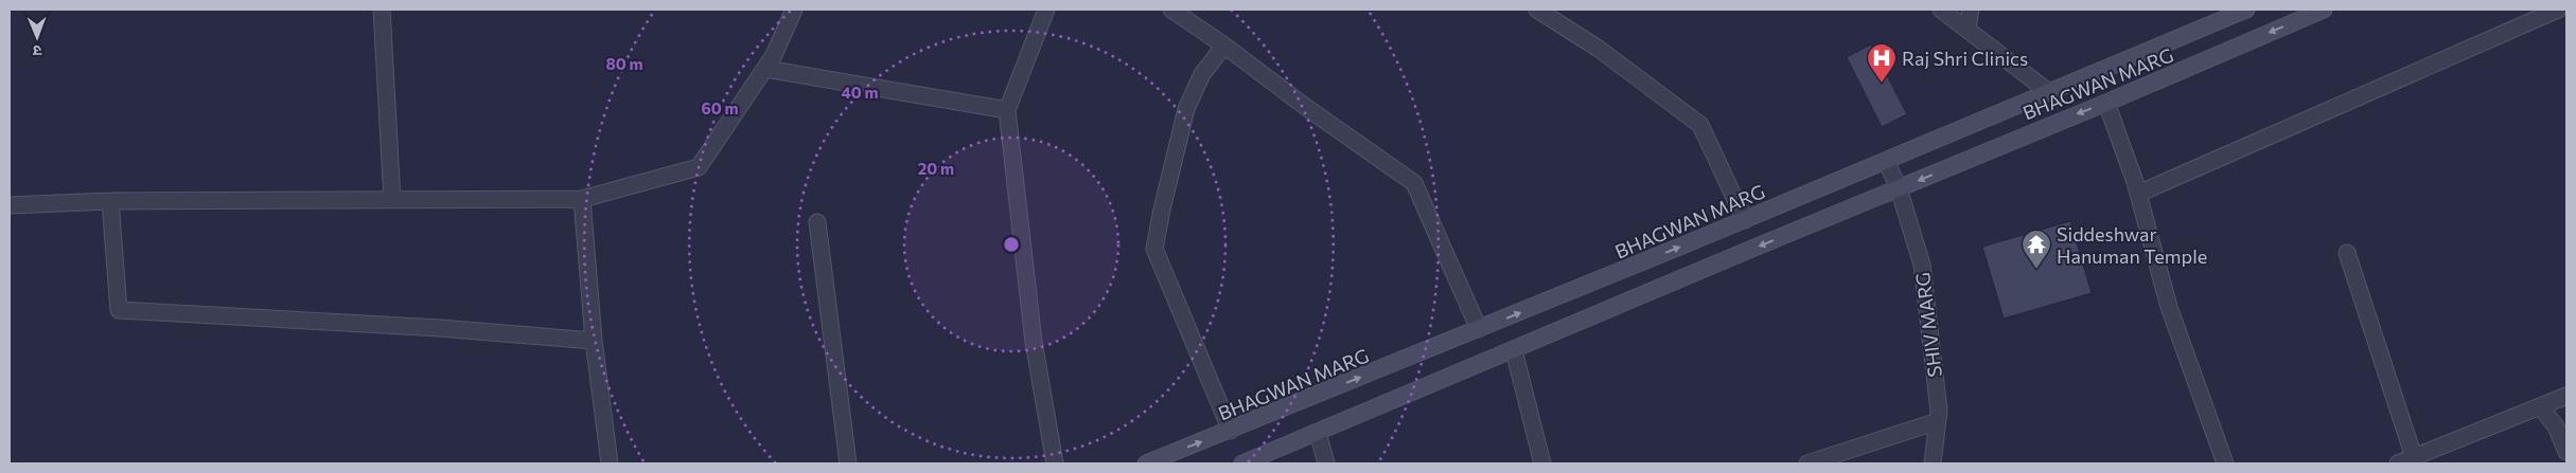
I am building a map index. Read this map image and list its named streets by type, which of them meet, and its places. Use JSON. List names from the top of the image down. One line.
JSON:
{"streets":{"street":["BHAGWAN MARG","SHIV MARG"]},"crossings":[["BHAGWAN MARG","SHIV MARG"]],"places":{"hospital":["Raj Shri Clinics"],"temple":["Siddeshwar Hanuman Temple"]},"north":"bottom","rings":["80 m","40 m","60 m","20 m"]}
